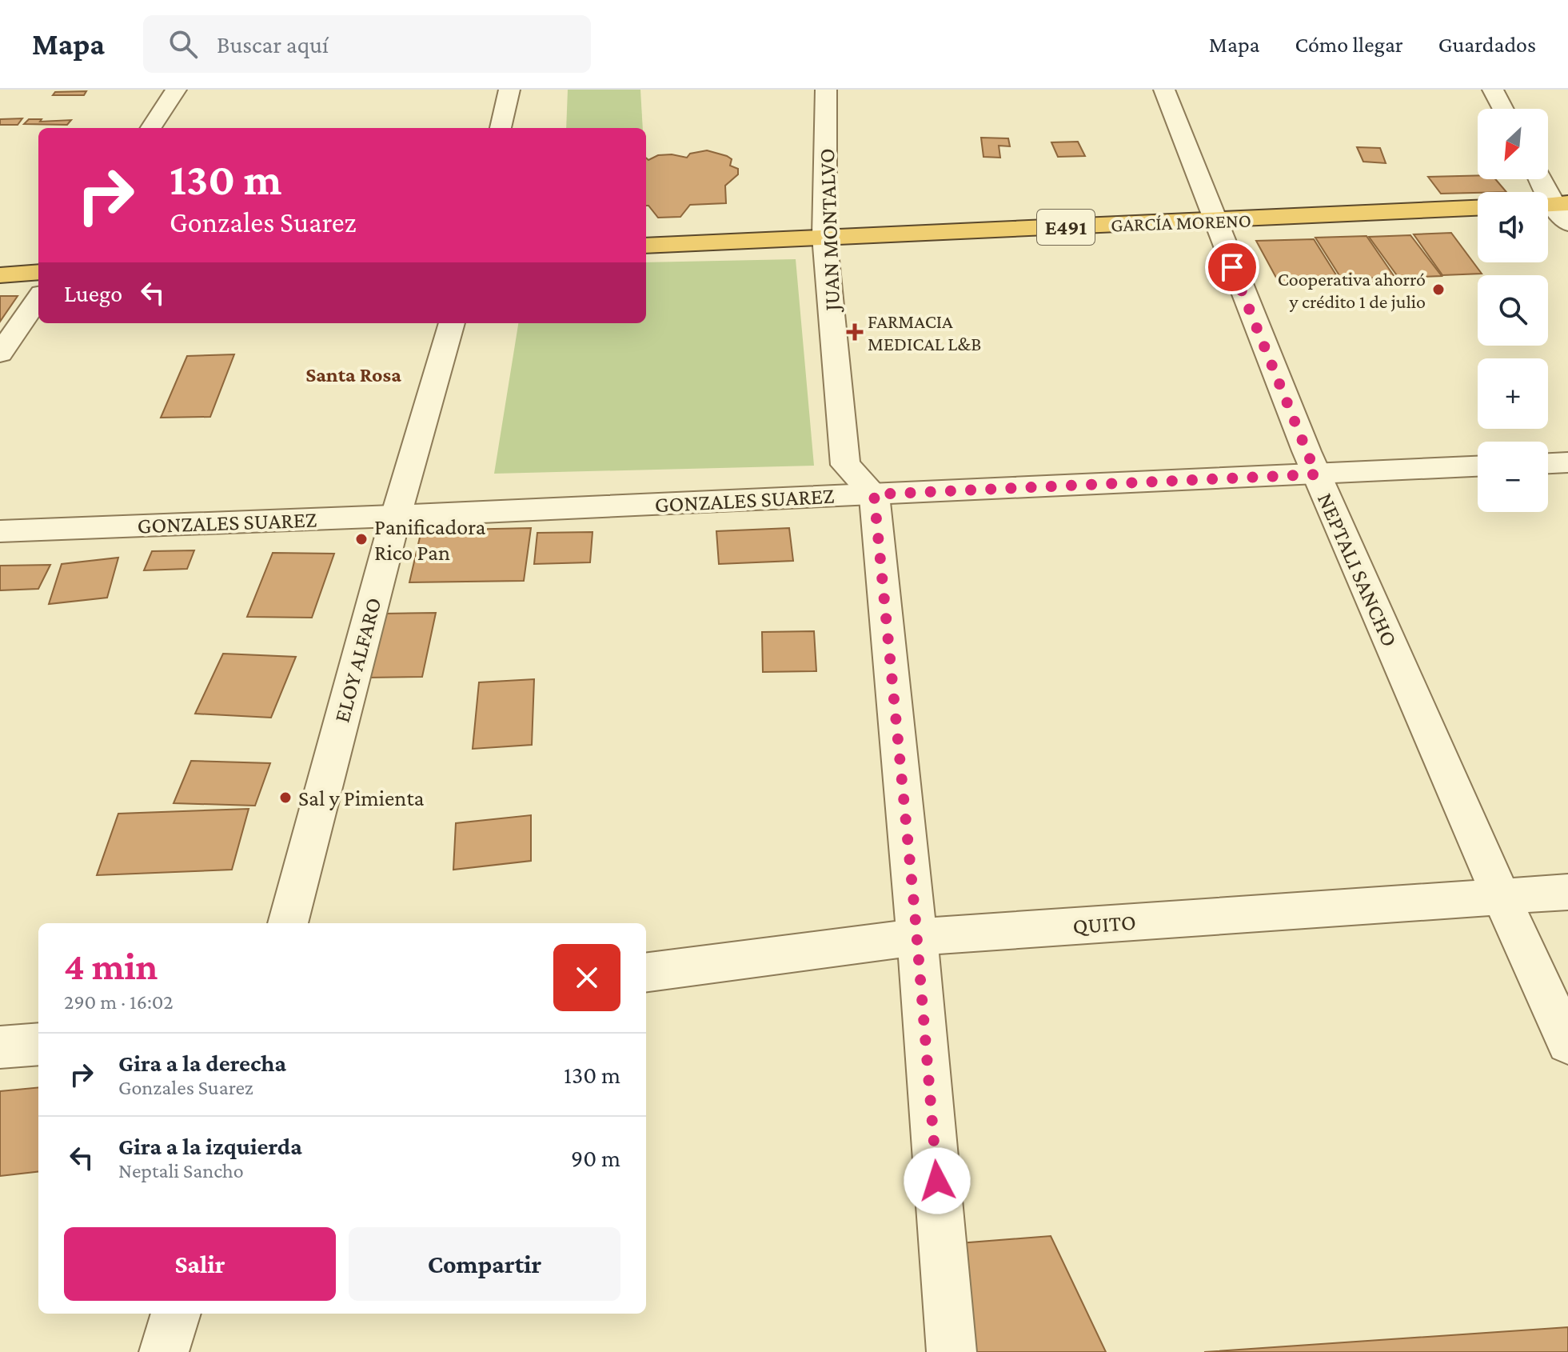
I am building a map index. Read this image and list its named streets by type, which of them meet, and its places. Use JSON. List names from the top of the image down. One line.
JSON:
{"streets":{"highway":["GARCÍA MORENO","E491"],"street":["JUAN MONTALVO","GONZALES SUAREZ","NEPTALI SANCHO","ELOY ALFARO","QUITO"]},"crossings":[["GARCÍA MORENO","JUAN MONTALVO"],["GARCÍA MORENO","NEPTALI SANCHO"],["JUAN MONTALVO","GONZALES SUAREZ"],["GONZALES SUAREZ","NEPTALI SANCHO"],["GONZALES SUAREZ","ELOY ALFARO"],["NEPTALI SANCHO","QUITO"]],"districts":["Santa Rosa"],"places":{"other":["Cooperativa ahorró y crédito 1 de julio","Panificadora Rico Pan","Sal y Pimienta"],"health":["FARMACIA MEDICAL L&B"]},"north":"bottom left","page":{"header":"Mapa","search":"Buscar aquí","nav":["Mapa","Cómo llegar","Guardados"],"map_buttons":["+","−"],"turn":["130 m","Gonzales Suarez"],"then":"Luego","heading":["4 min","290 m · 16:02"],"list":[{"name":"Gira a la derecha","note":"Gonzales Suarez","value":"130 m"},{"name":"Gira a la izquierda","note":"Neptali Sancho","value":"90 m"}],"buttons":["Salir","Compartir"]}}
